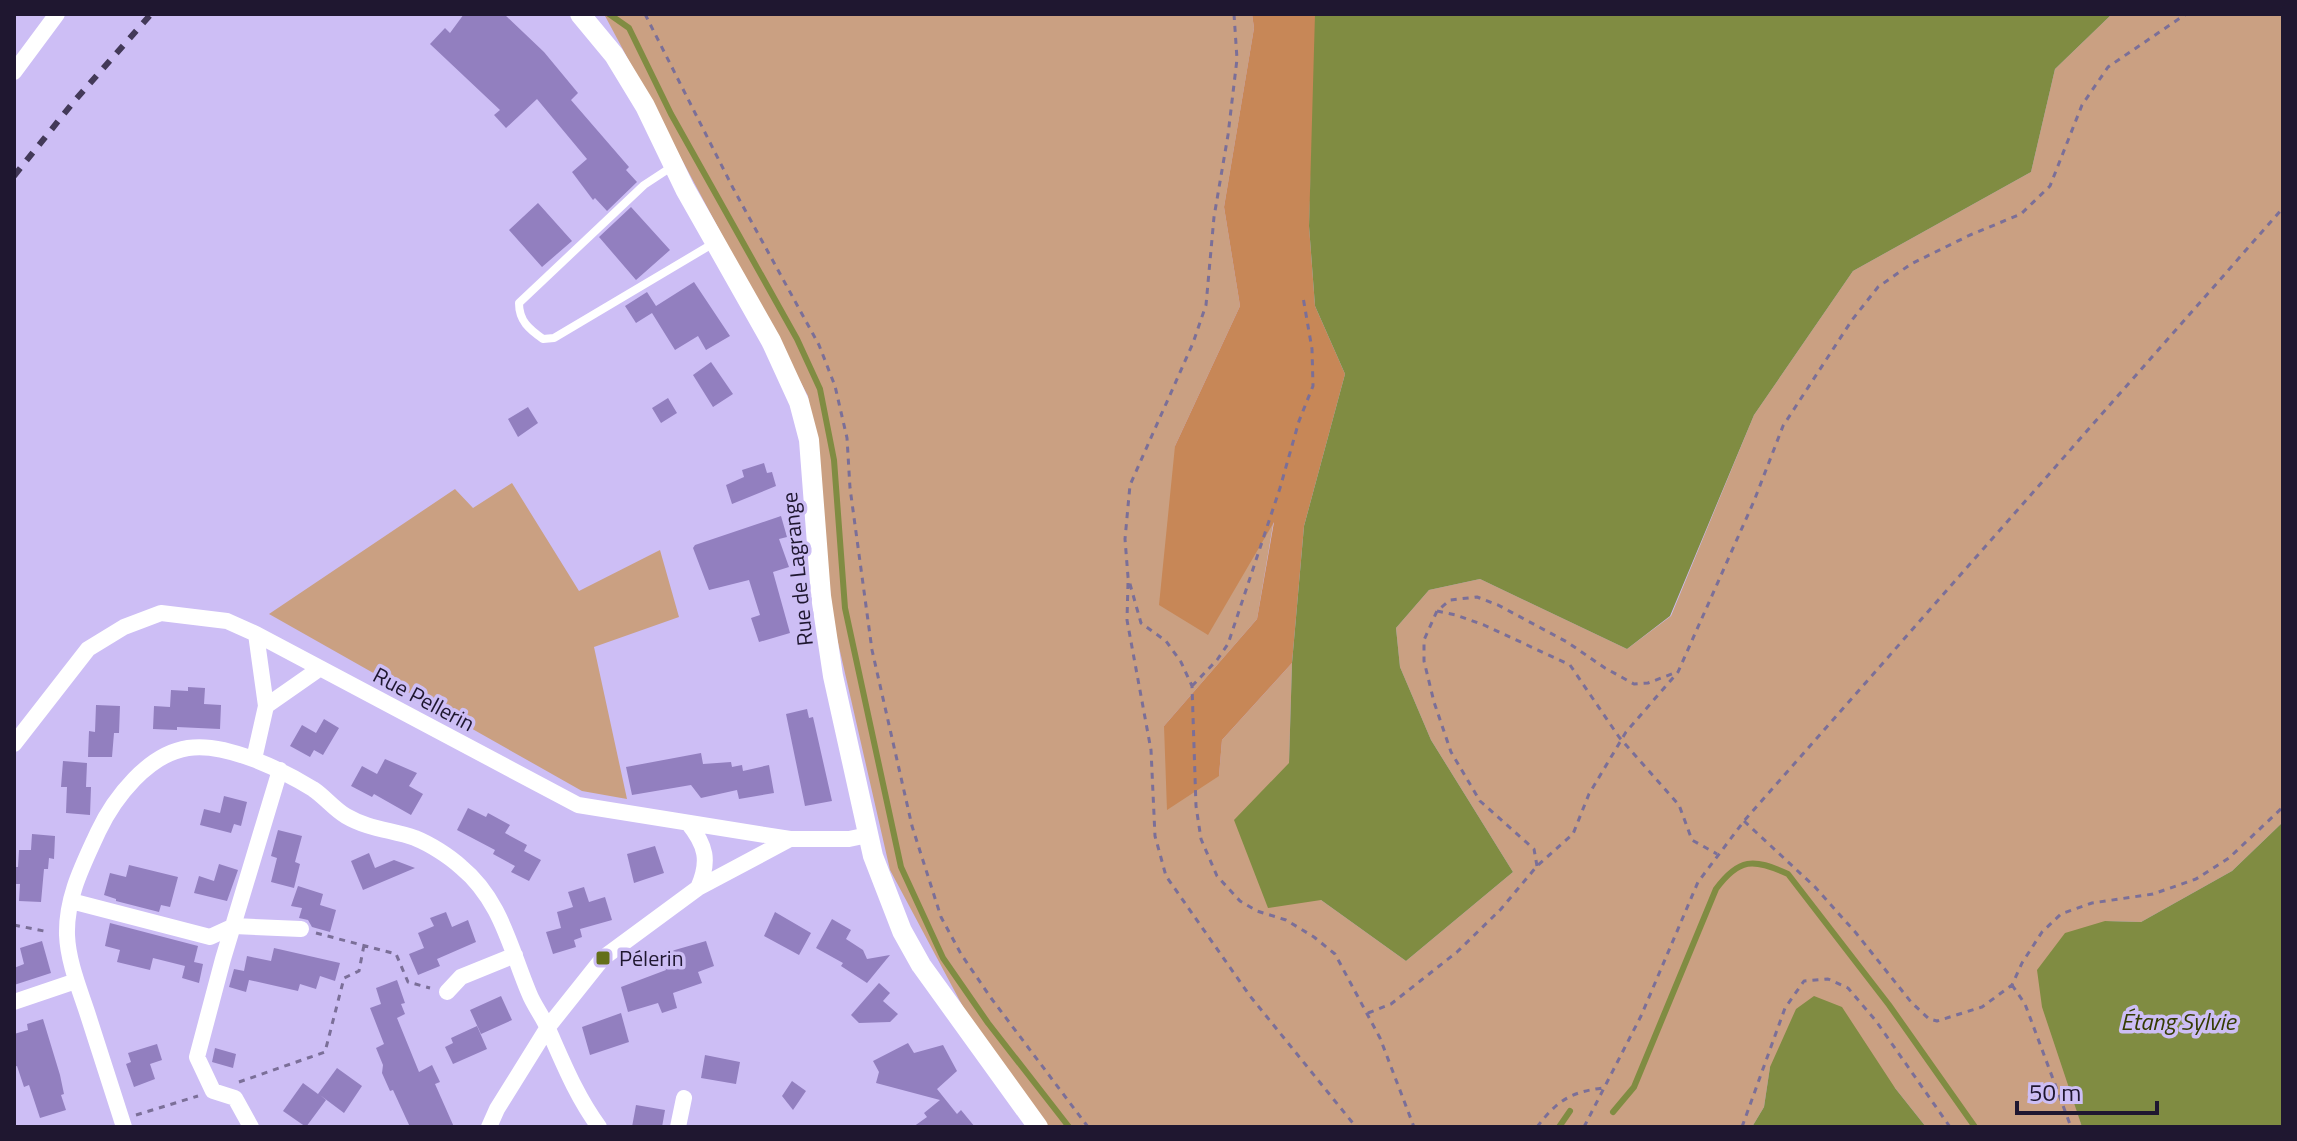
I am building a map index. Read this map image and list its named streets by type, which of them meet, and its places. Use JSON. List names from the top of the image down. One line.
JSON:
{"streets":{"street":["Rue de Lagrange","Rue Pellerin"]},"crossings":[["Rue de Lagrange","Rue Pellerin"]],"water":["Étang Sylvie"],"places":{"transit":["Pélerin"]},"scale_bar":"50 m"}
